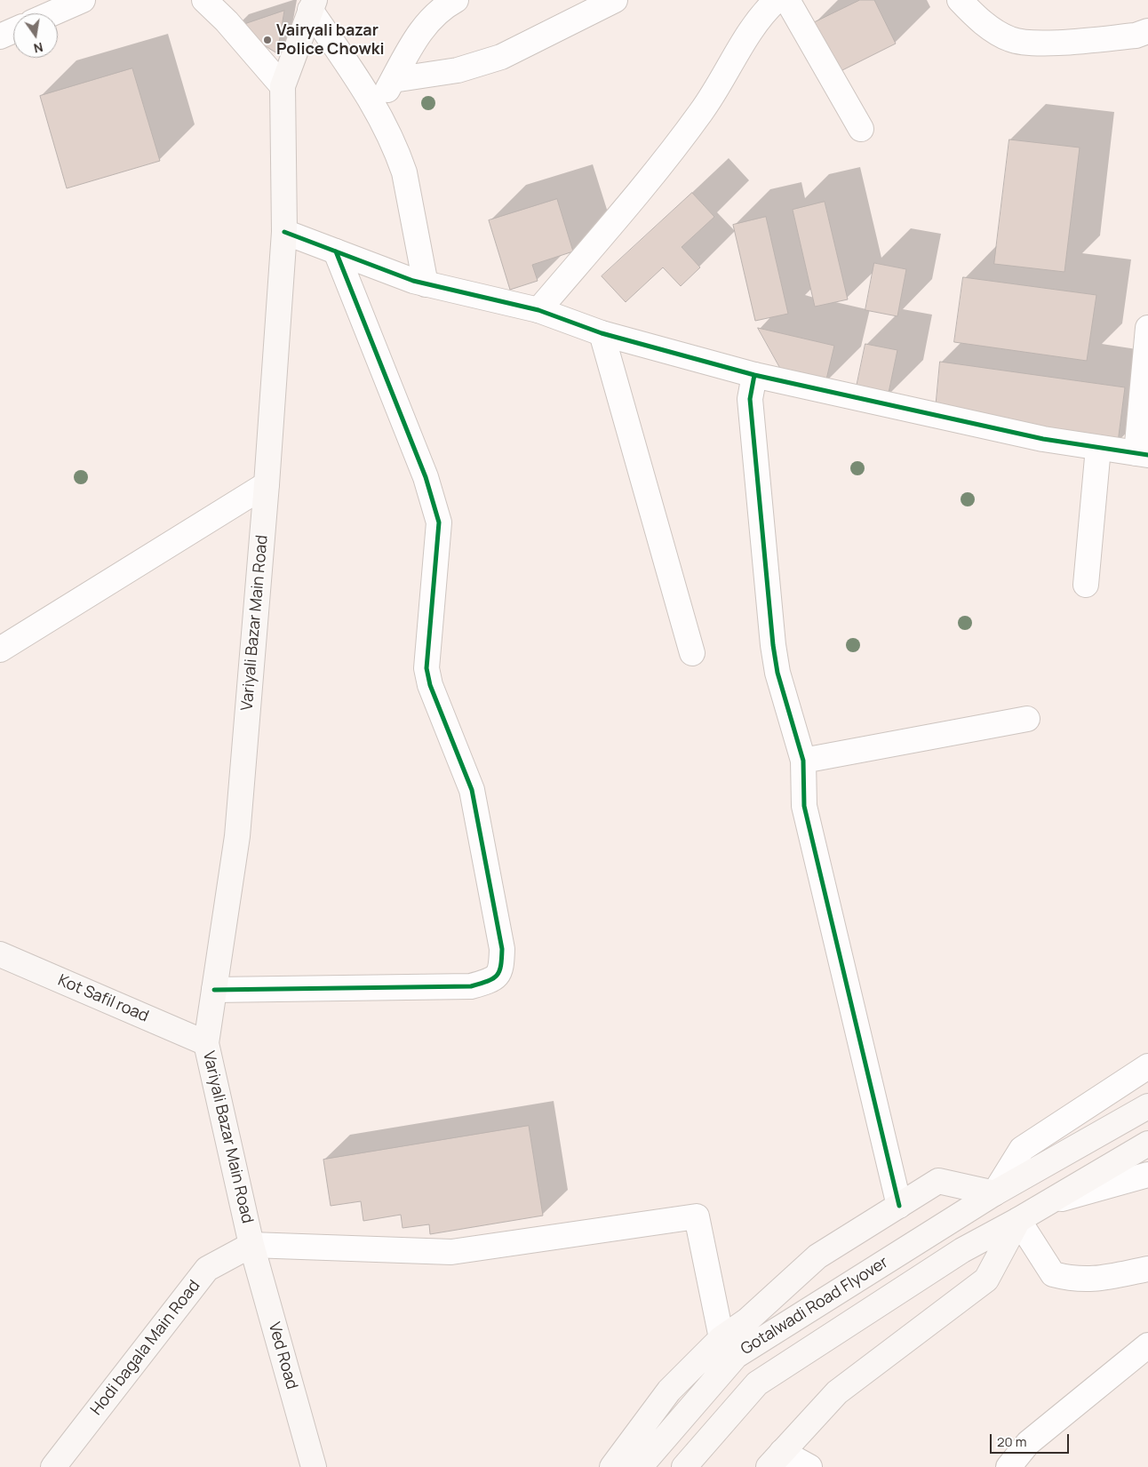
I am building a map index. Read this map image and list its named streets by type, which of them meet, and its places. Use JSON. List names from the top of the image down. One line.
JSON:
{"streets":{"main road":["Variyali Bazar Main Road","Kot Safil road","Gotalwadi Road Flyover","Hodi bagala Main Road","Ved Road"]},"crossings":[["Variyali Bazar Main Road","Kot Safil road"],["Variyali Bazar Main Road","Hodi bagala Main Road"],["Variyali Bazar Main Road","Ved Road"],["Hodi bagala Main Road","Ved Road"]],"places":["Vairyali bazar Police Chowki"],"scale_bar":"20 m","north":"bottom"}
